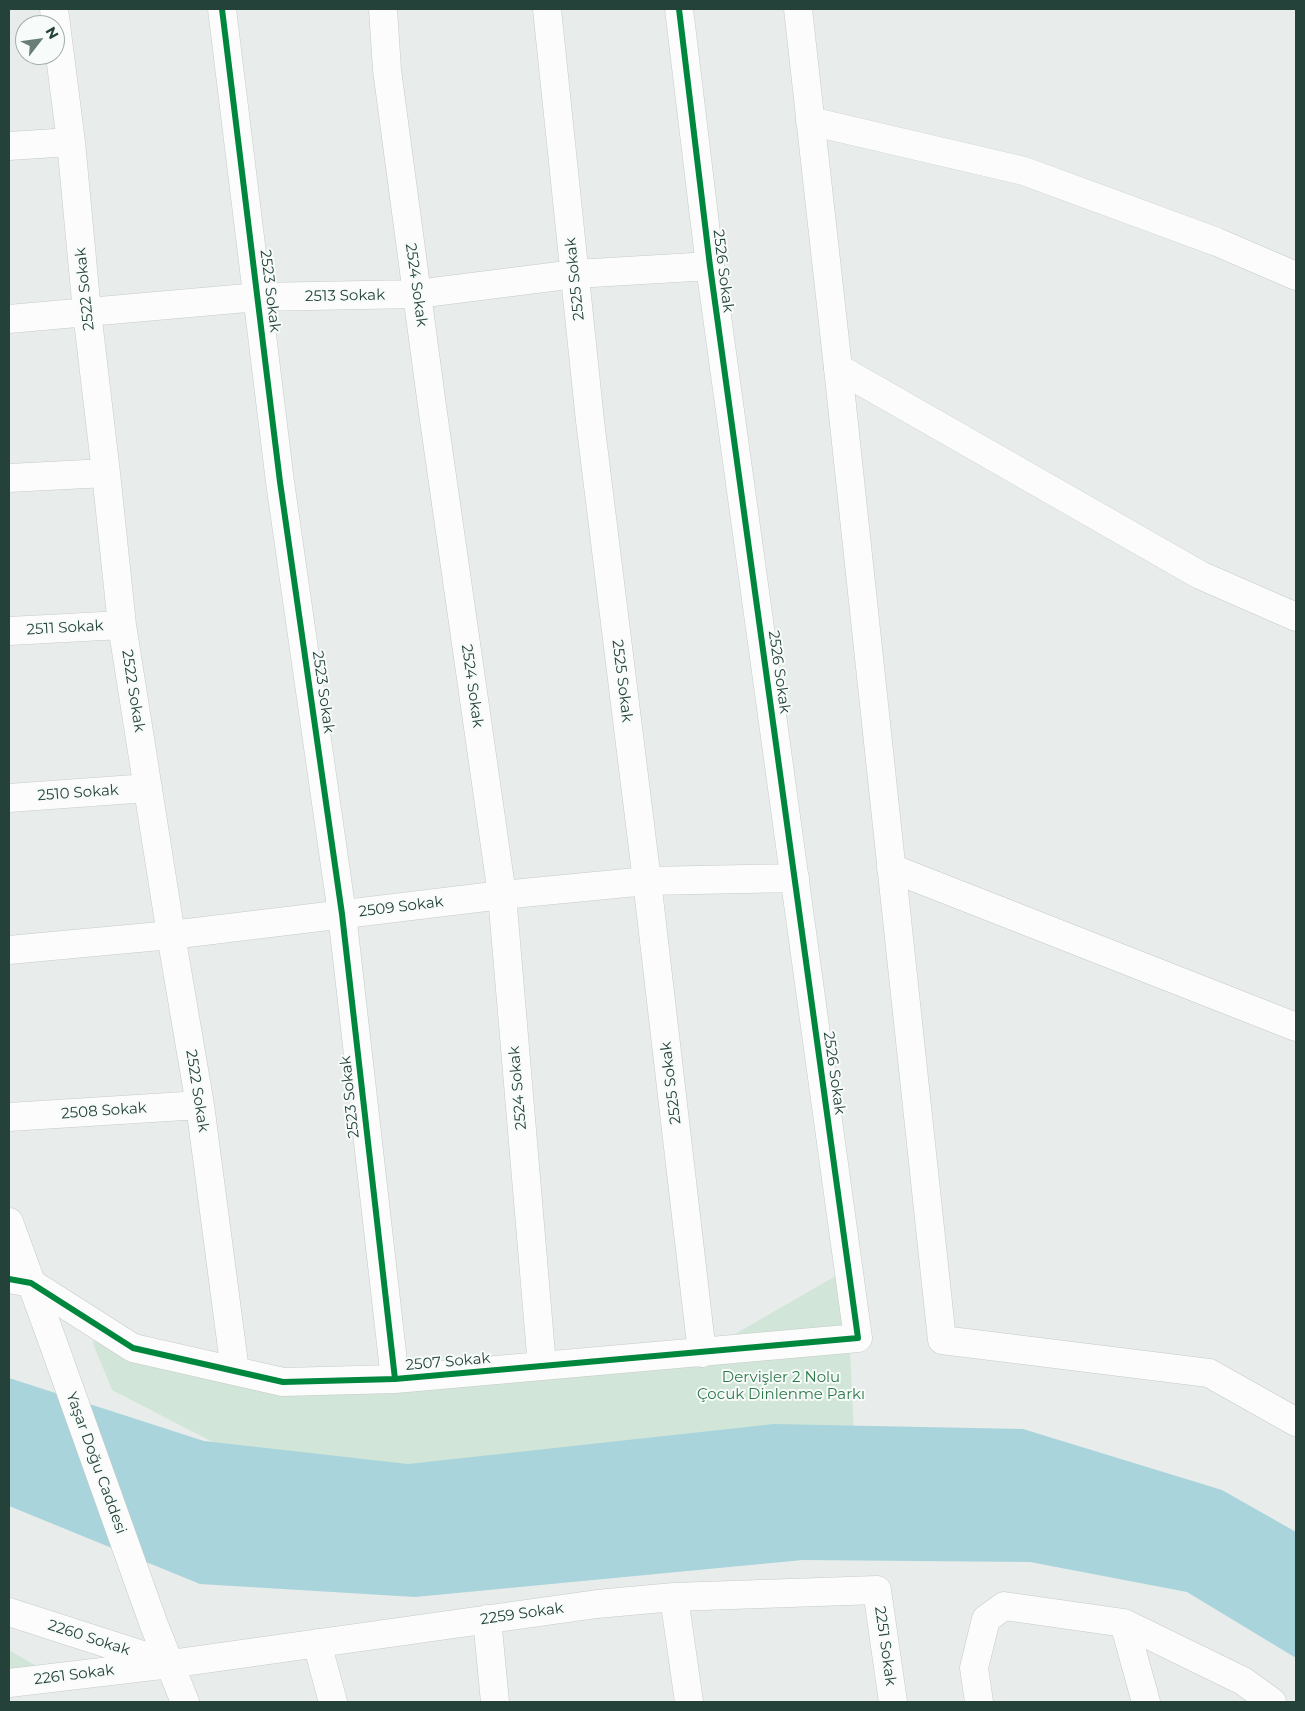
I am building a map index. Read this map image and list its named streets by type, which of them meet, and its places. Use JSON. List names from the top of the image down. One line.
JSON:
{"streets":{"street":["2526 Sokak","2525 Sokak","2524 Sokak","2522 Sokak","2523 Sokak","2513 Sokak","2511 Sokak","2510 Sokak","2509 Sokak","2508 Sokak","2507 Sokak","Yaşar Doğu Caddesi","2259 Sokak","2260 Sokak","2251 Sokak","2261 Sokak"]},"crossings":[["2526 Sokak","2513 Sokak"],["2526 Sokak","2509 Sokak"],["2526 Sokak","2507 Sokak"],["2525 Sokak","2513 Sokak"],["2525 Sokak","2509 Sokak"],["2525 Sokak","2507 Sokak"],["2524 Sokak","2513 Sokak"],["2524 Sokak","2509 Sokak"],["2524 Sokak","2507 Sokak"],["2522 Sokak","2513 Sokak"],["2522 Sokak","2511 Sokak"],["2522 Sokak","2510 Sokak"],["2522 Sokak","2509 Sokak"],["2522 Sokak","2508 Sokak"],["2522 Sokak","2507 Sokak"],["2523 Sokak","2513 Sokak"],["2523 Sokak","2509 Sokak"],["2523 Sokak","2507 Sokak"],["2507 Sokak","Yaşar Doğu Caddesi"],["Yaşar Doğu Caddesi","2259 Sokak"],["Yaşar Doğu Caddesi","2260 Sokak"],["Yaşar Doğu Caddesi","2261 Sokak"],["2259 Sokak","2260 Sokak"],["2259 Sokak","2251 Sokak"],["2259 Sokak","2261 Sokak"],["2260 Sokak","2261 Sokak"]],"parks":["Dervişler 2 Nolu Çocuk Dinlenme Parkı"],"north":"top right"}
